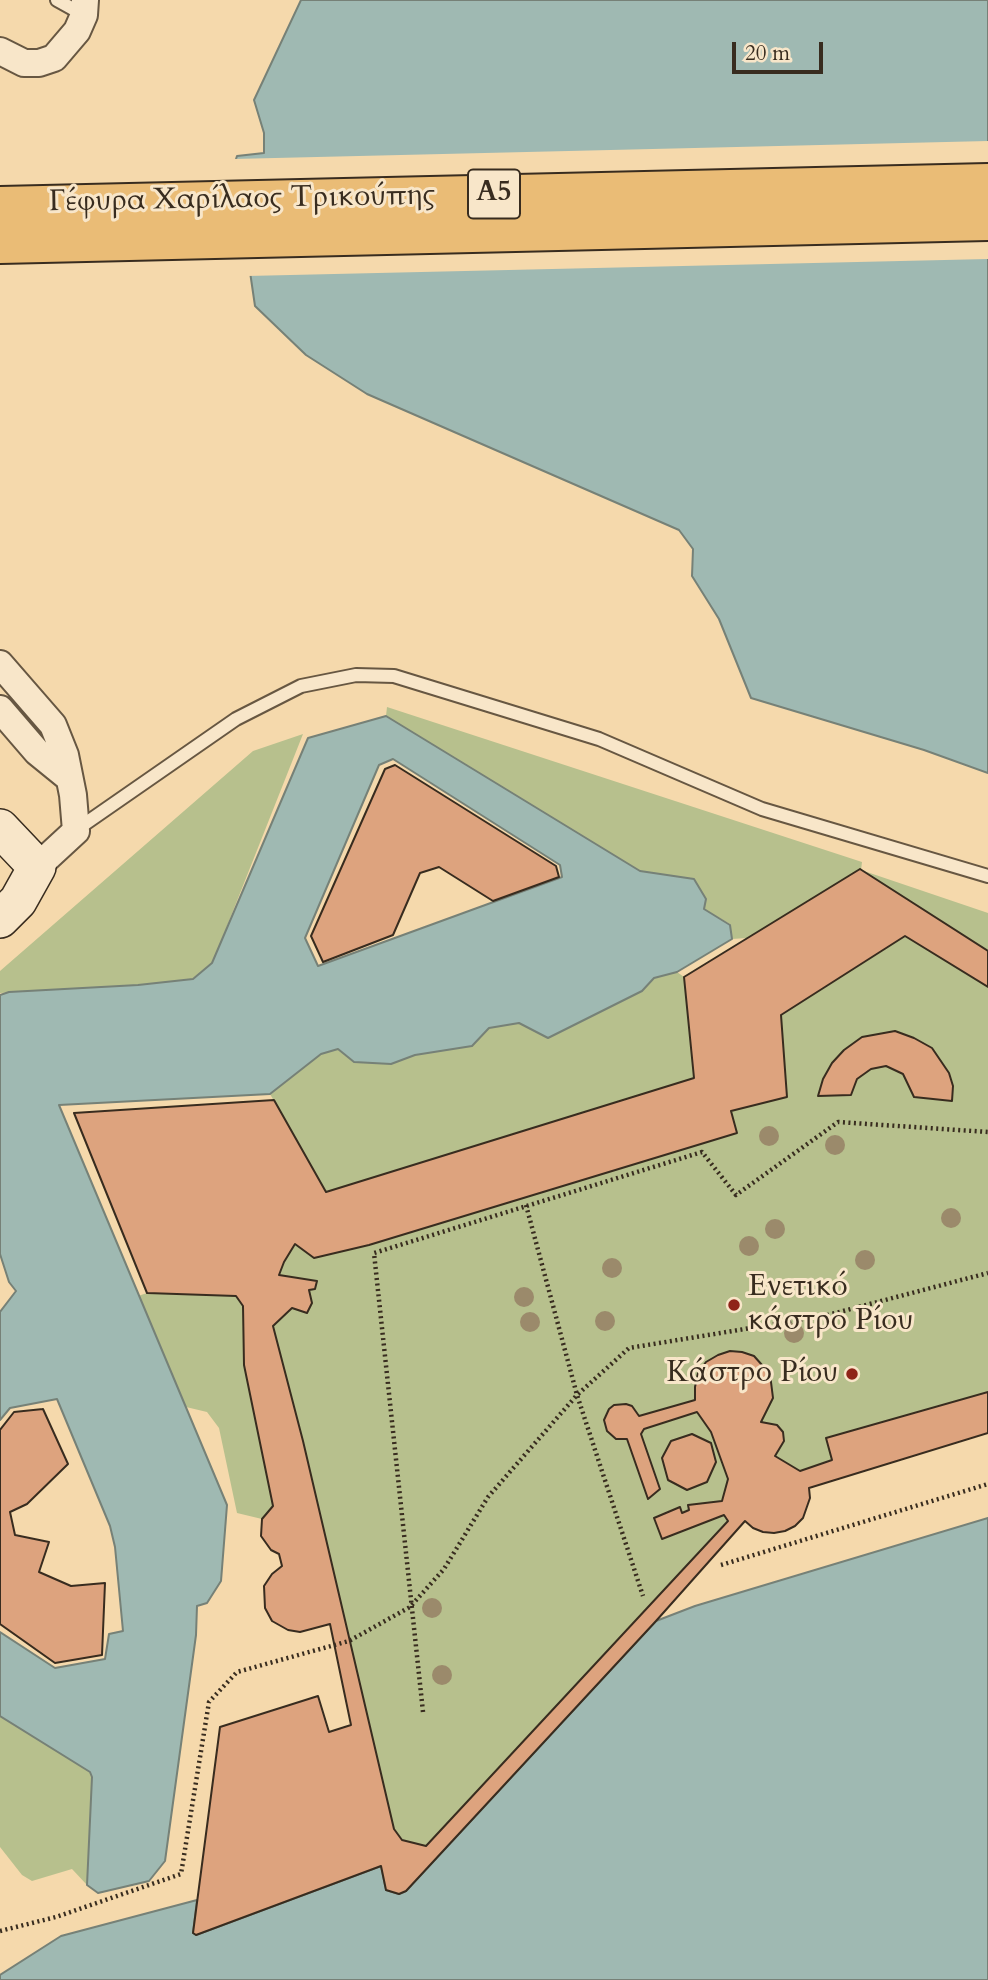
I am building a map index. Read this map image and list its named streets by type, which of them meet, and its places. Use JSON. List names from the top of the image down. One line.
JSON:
{"streets":{"highway":["Α5","Γέφυρα Χαρίλαος Τρικούπης"]},"places":["Ενετικό κάστρο Ρίου","Κάστρο Ρίου"],"scale_bar":"20 m"}
